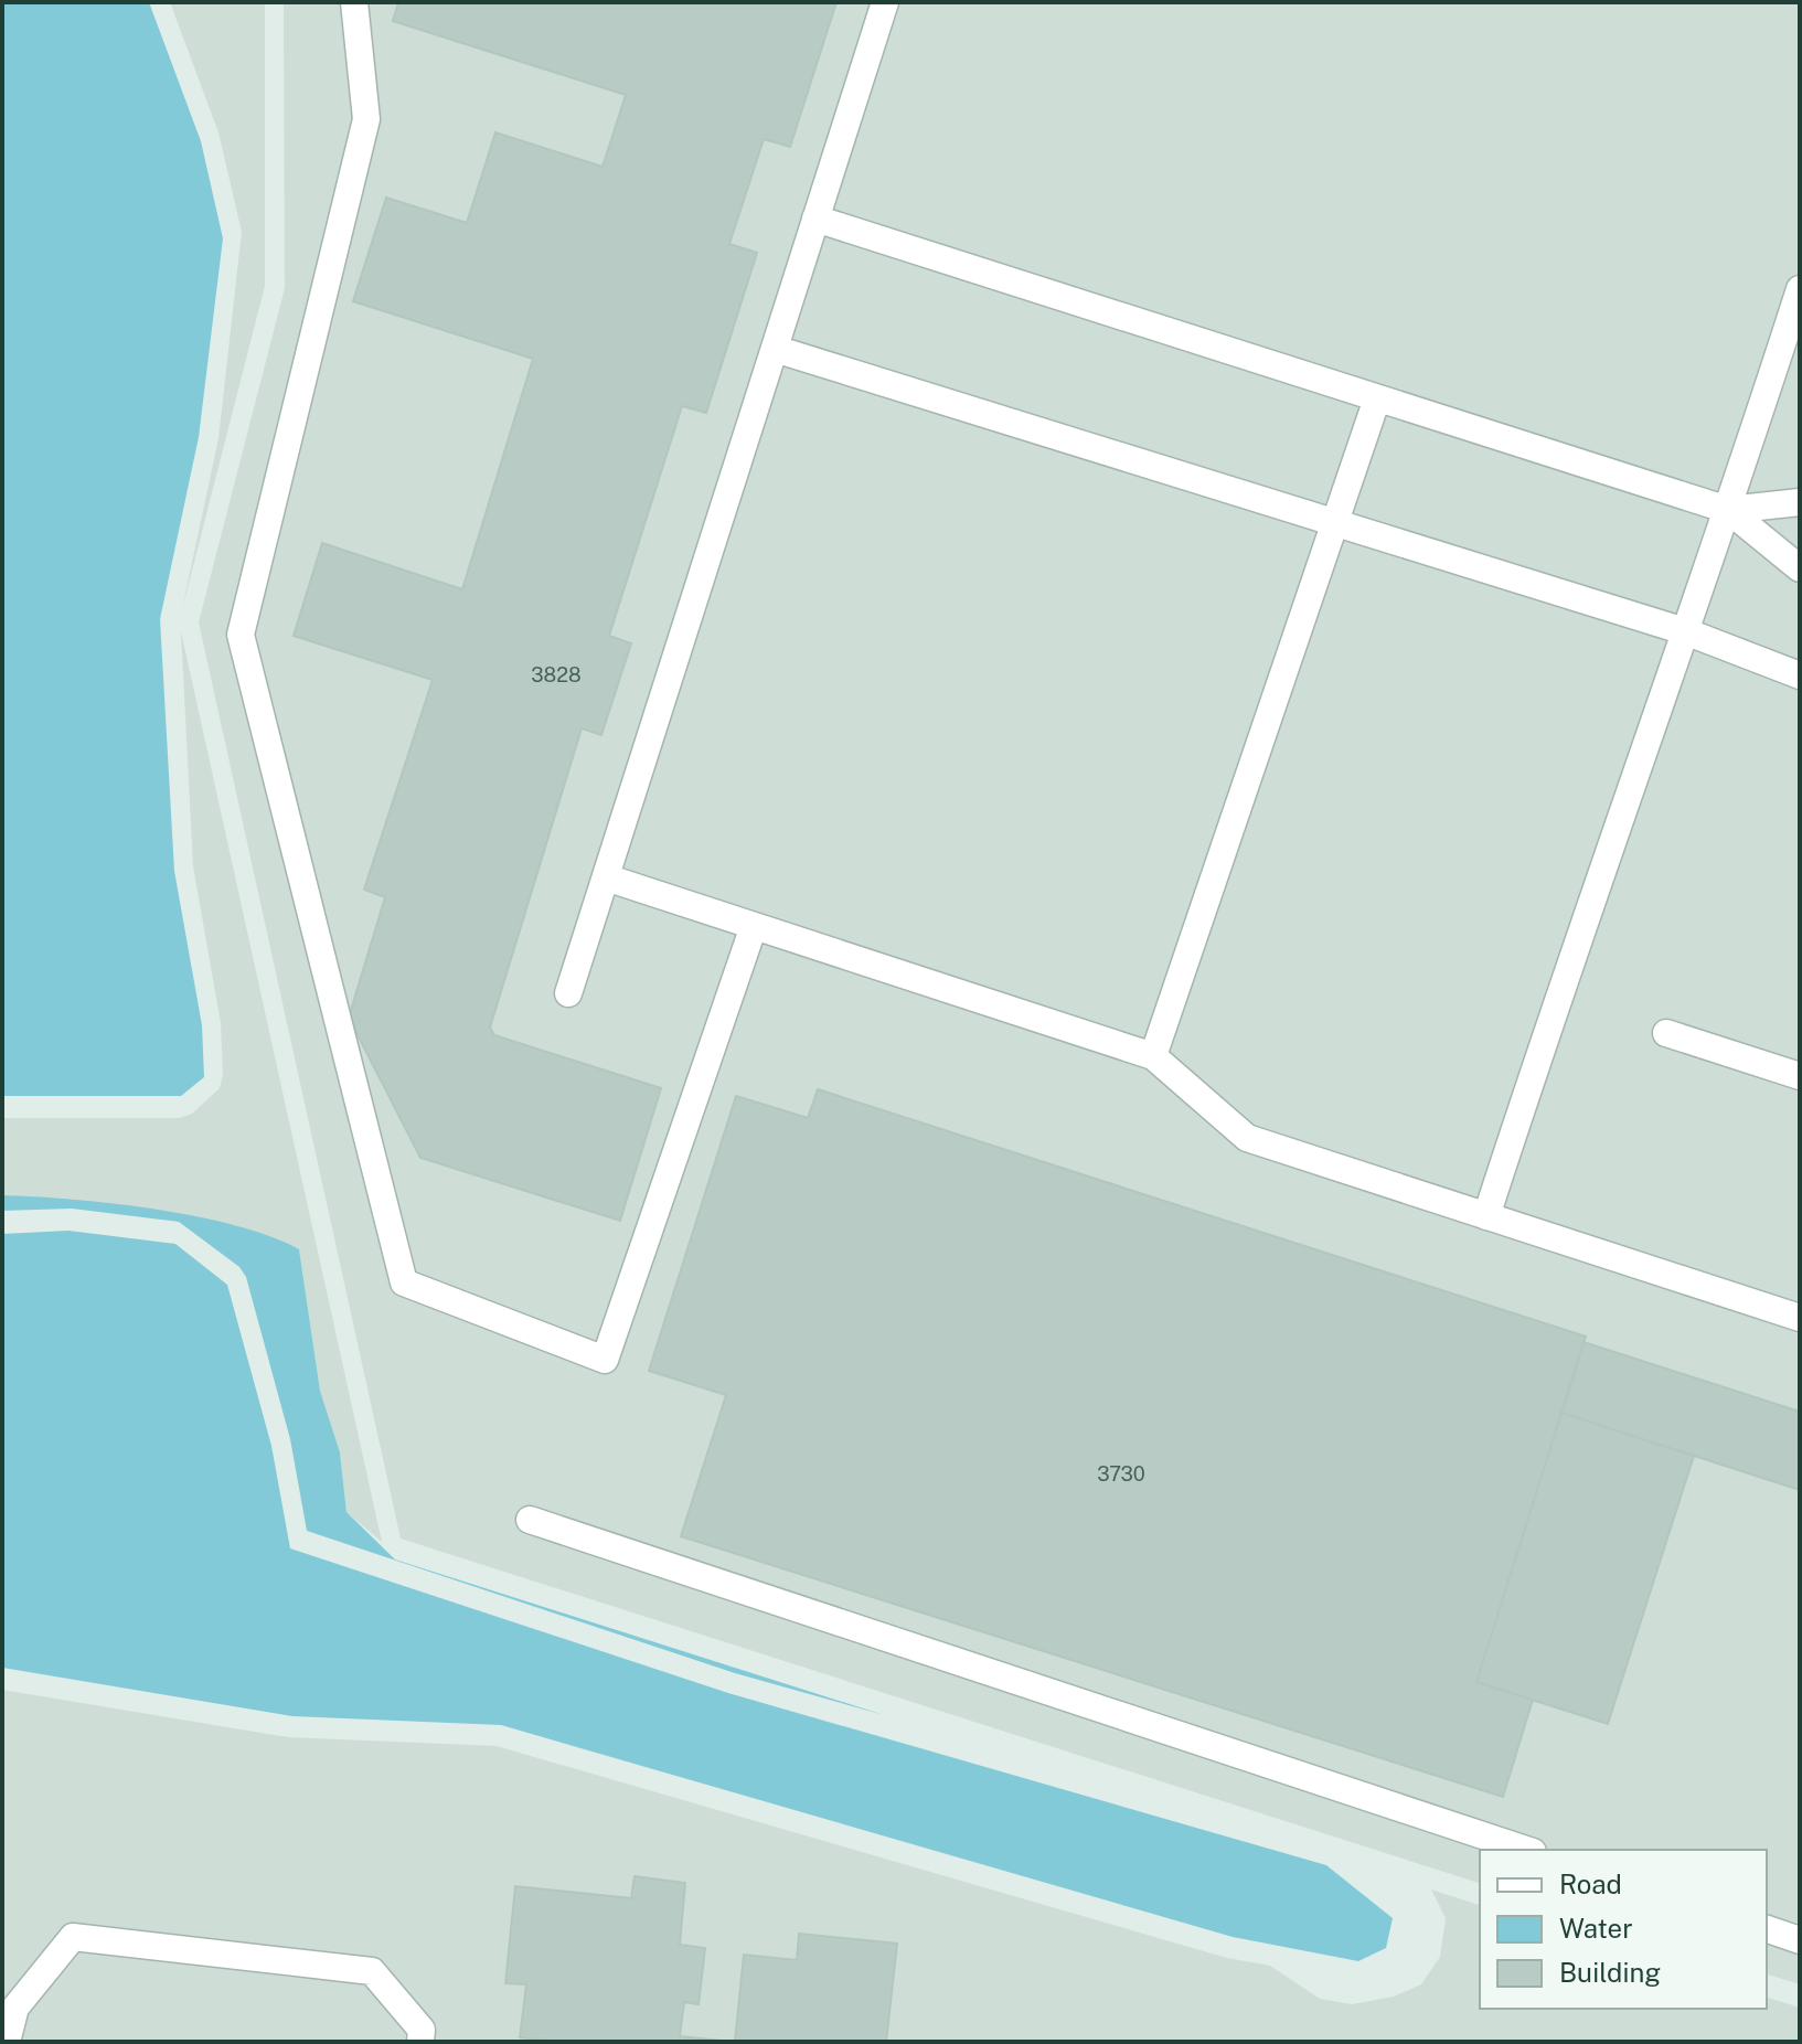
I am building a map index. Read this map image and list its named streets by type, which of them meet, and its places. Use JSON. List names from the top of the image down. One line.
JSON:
{"house_numbers":["3828","3730"],"legend":["Road","Water","Building"]}
